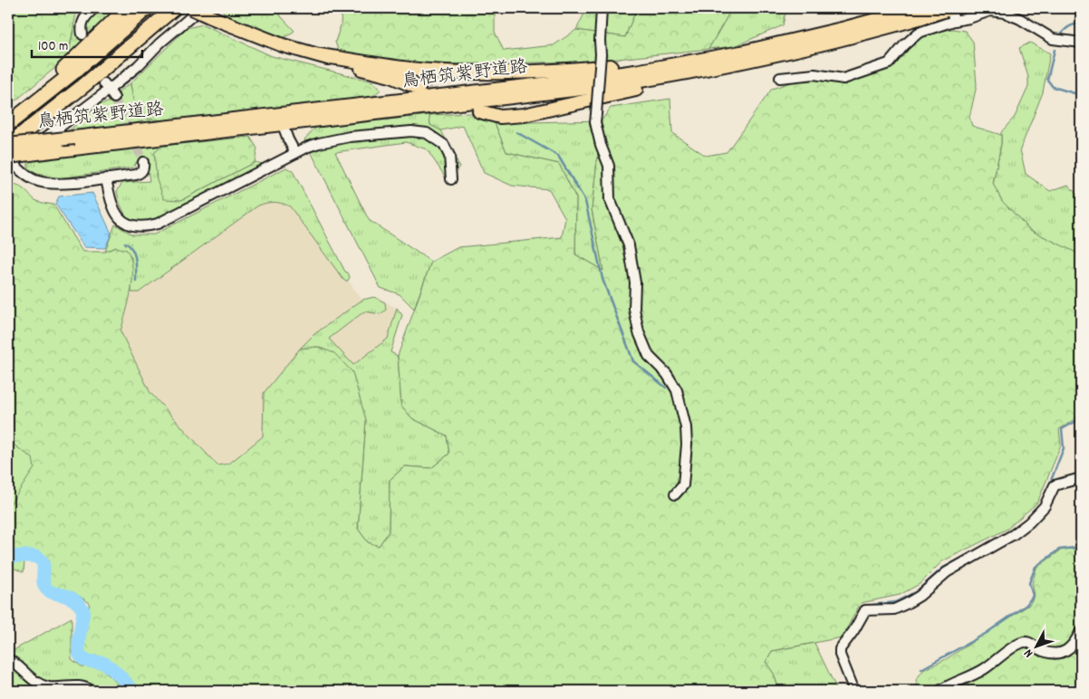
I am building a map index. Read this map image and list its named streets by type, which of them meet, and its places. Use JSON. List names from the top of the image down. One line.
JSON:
{"streets":{"main road":["鳥栖筑紫野道路"]},"scale_bar":"100 m","north":"bottom left"}
